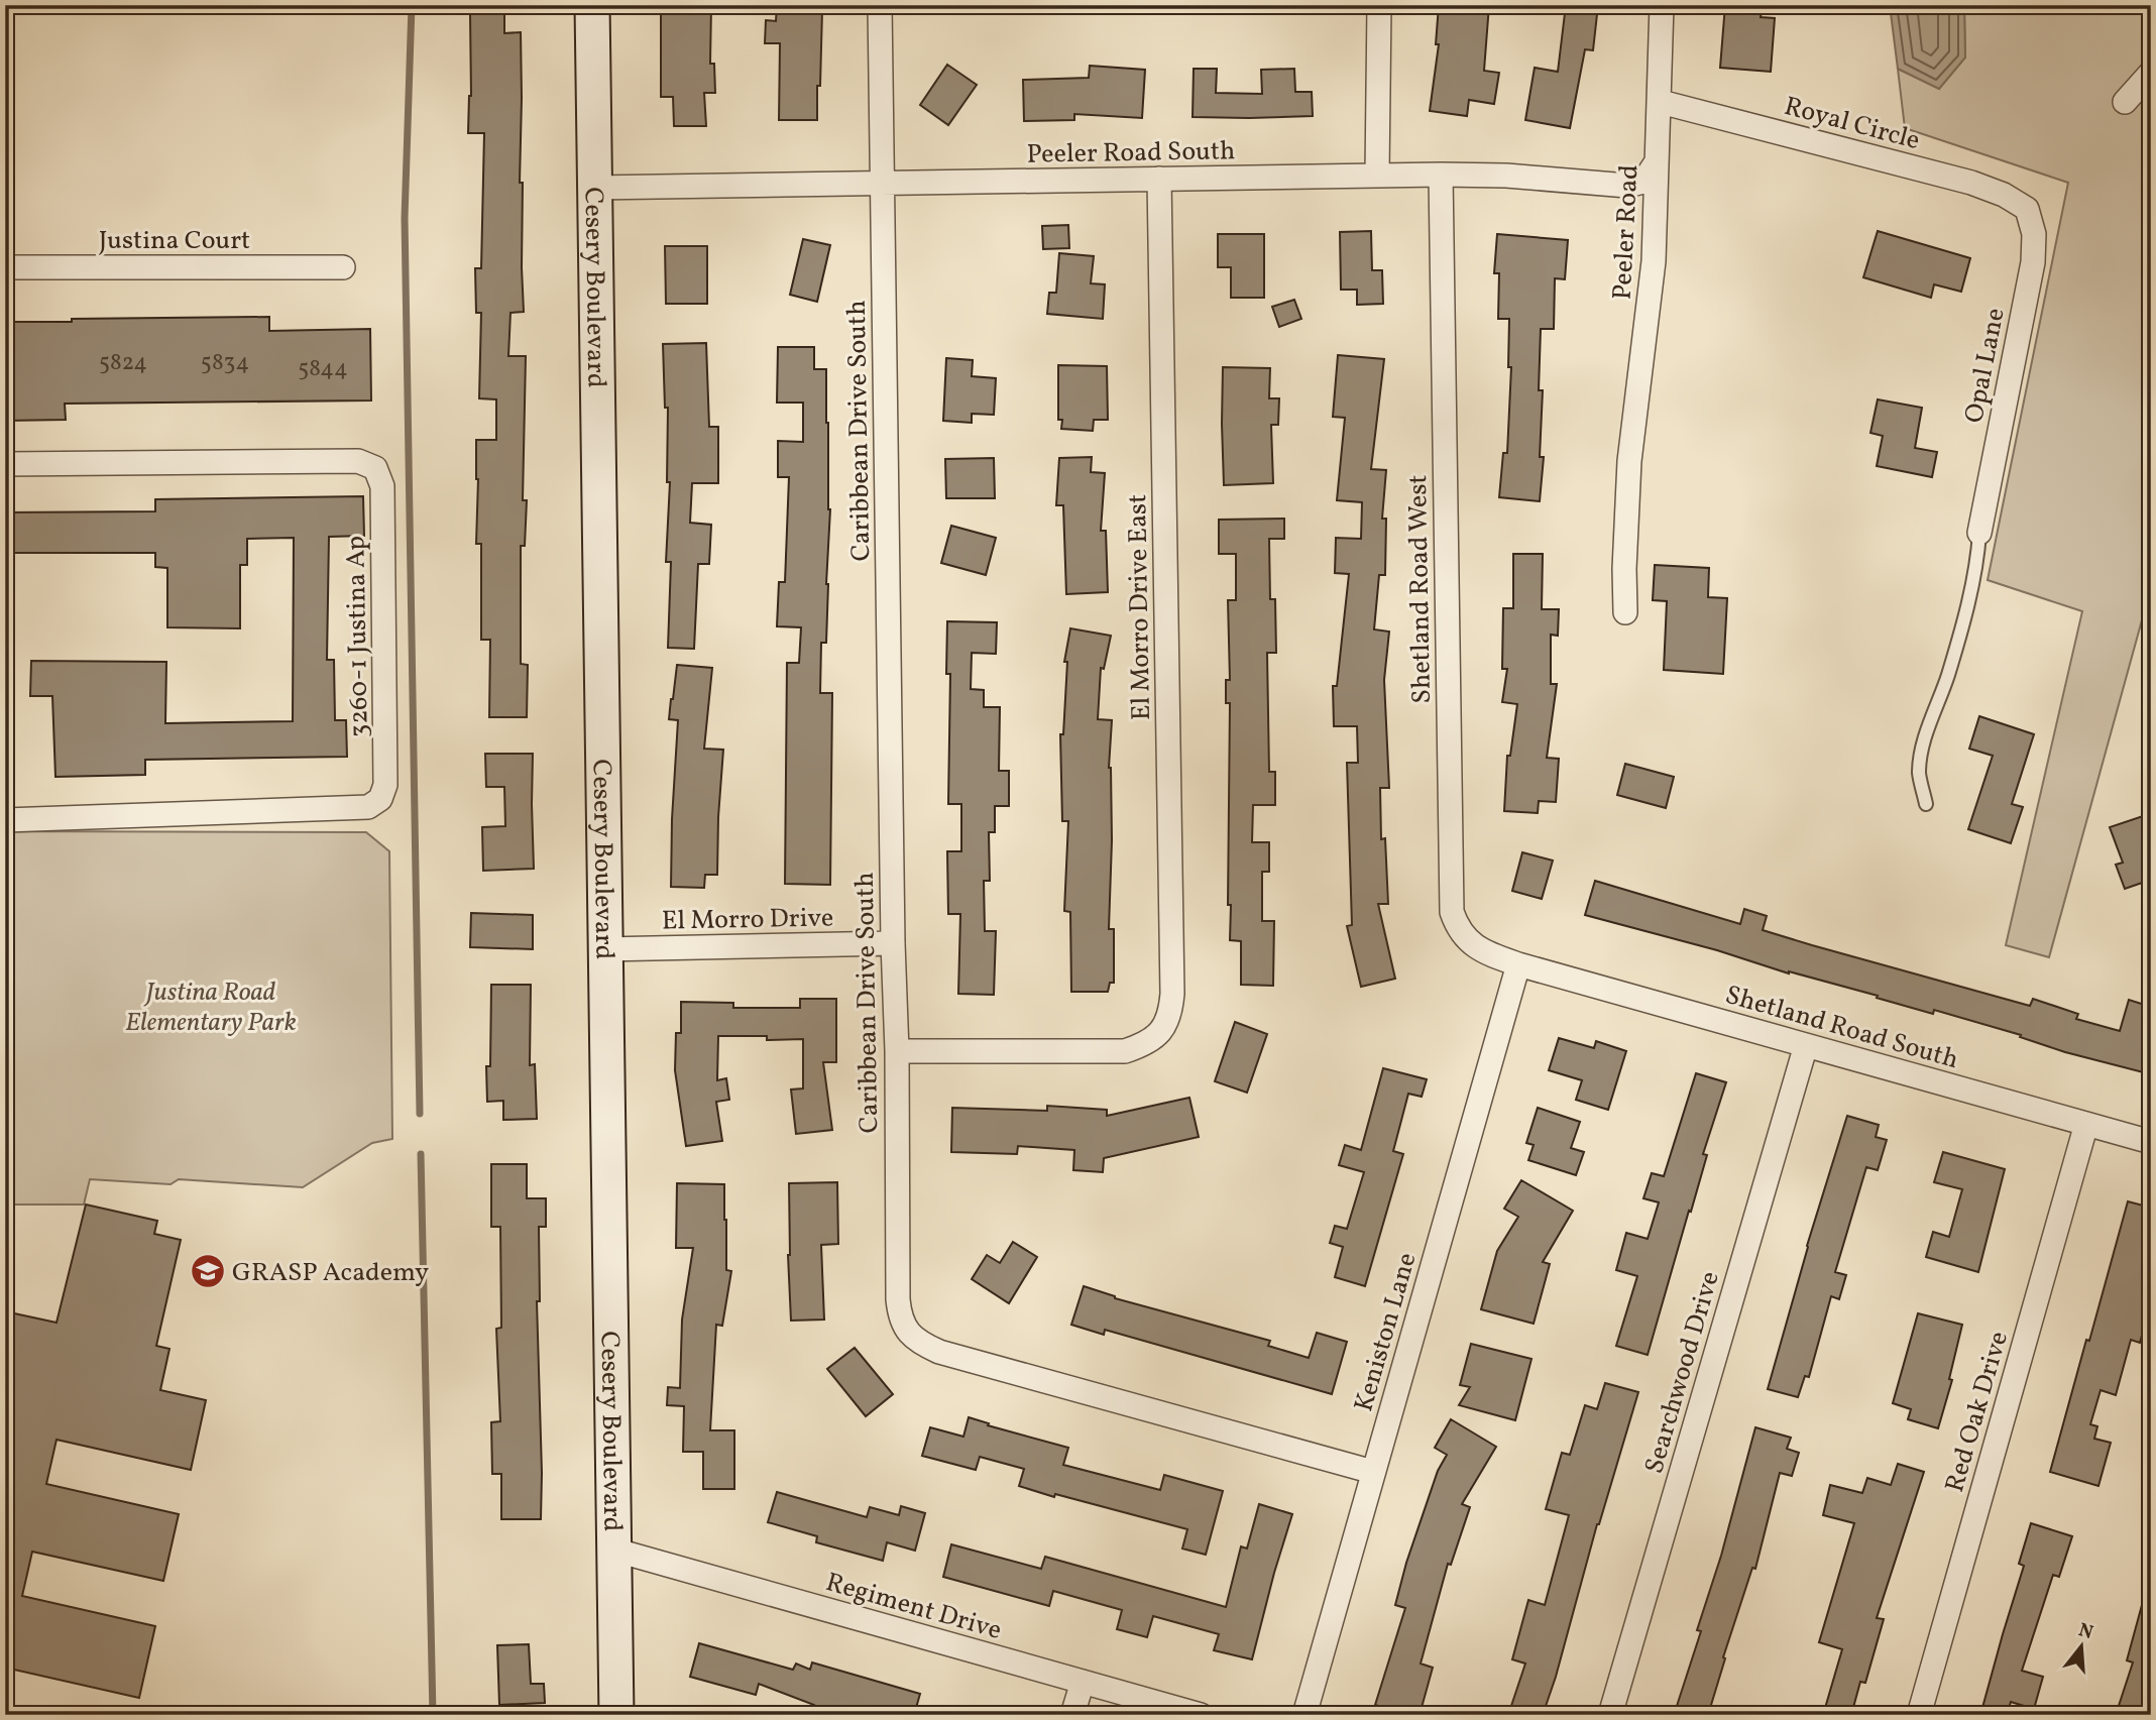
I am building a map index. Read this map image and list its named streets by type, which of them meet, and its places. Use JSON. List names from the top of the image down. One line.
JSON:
{"streets":{"main road":["Cesery Boulevard"],"street":["Royal Circle","Peeler Road South","Peeler Road","Justina Court","Opal Lane","Caribbean Drive South","Shetland Road West","El Morro Drive East","3260-1 Justina Ap","El Morro Drive","Shetland Road South","Keniston Lane","Searchwood Drive","Red Oak Drive","Regiment Drive"]},"crossings":[["Royal Circle","Peeler Road"],["Royal Circle","Opal Lane"],["Peeler Road South","Peeler Road"],["Peeler Road South","Cesery Boulevard"],["Peeler Road South","Caribbean Drive South"],["Peeler Road South","Shetland Road West"],["Peeler Road South","El Morro Drive East"],["Cesery Boulevard","El Morro Drive"],["Cesery Boulevard","Regiment Drive"],["Caribbean Drive South","El Morro Drive East"],["Caribbean Drive South","El Morro Drive"],["Caribbean Drive South","Keniston Lane"],["Shetland Road West","Shetland Road South"],["Shetland Road West","Keniston Lane"],["Shetland Road South","Keniston Lane"],["Shetland Road South","Searchwood Drive"],["Shetland Road South","Red Oak Drive"]],"parks":["Justina Road Elementary Park"],"places":{"school or university":["GRASP Academy"]},"house_numbers":["5824","5834","5844"],"north":"top"}
